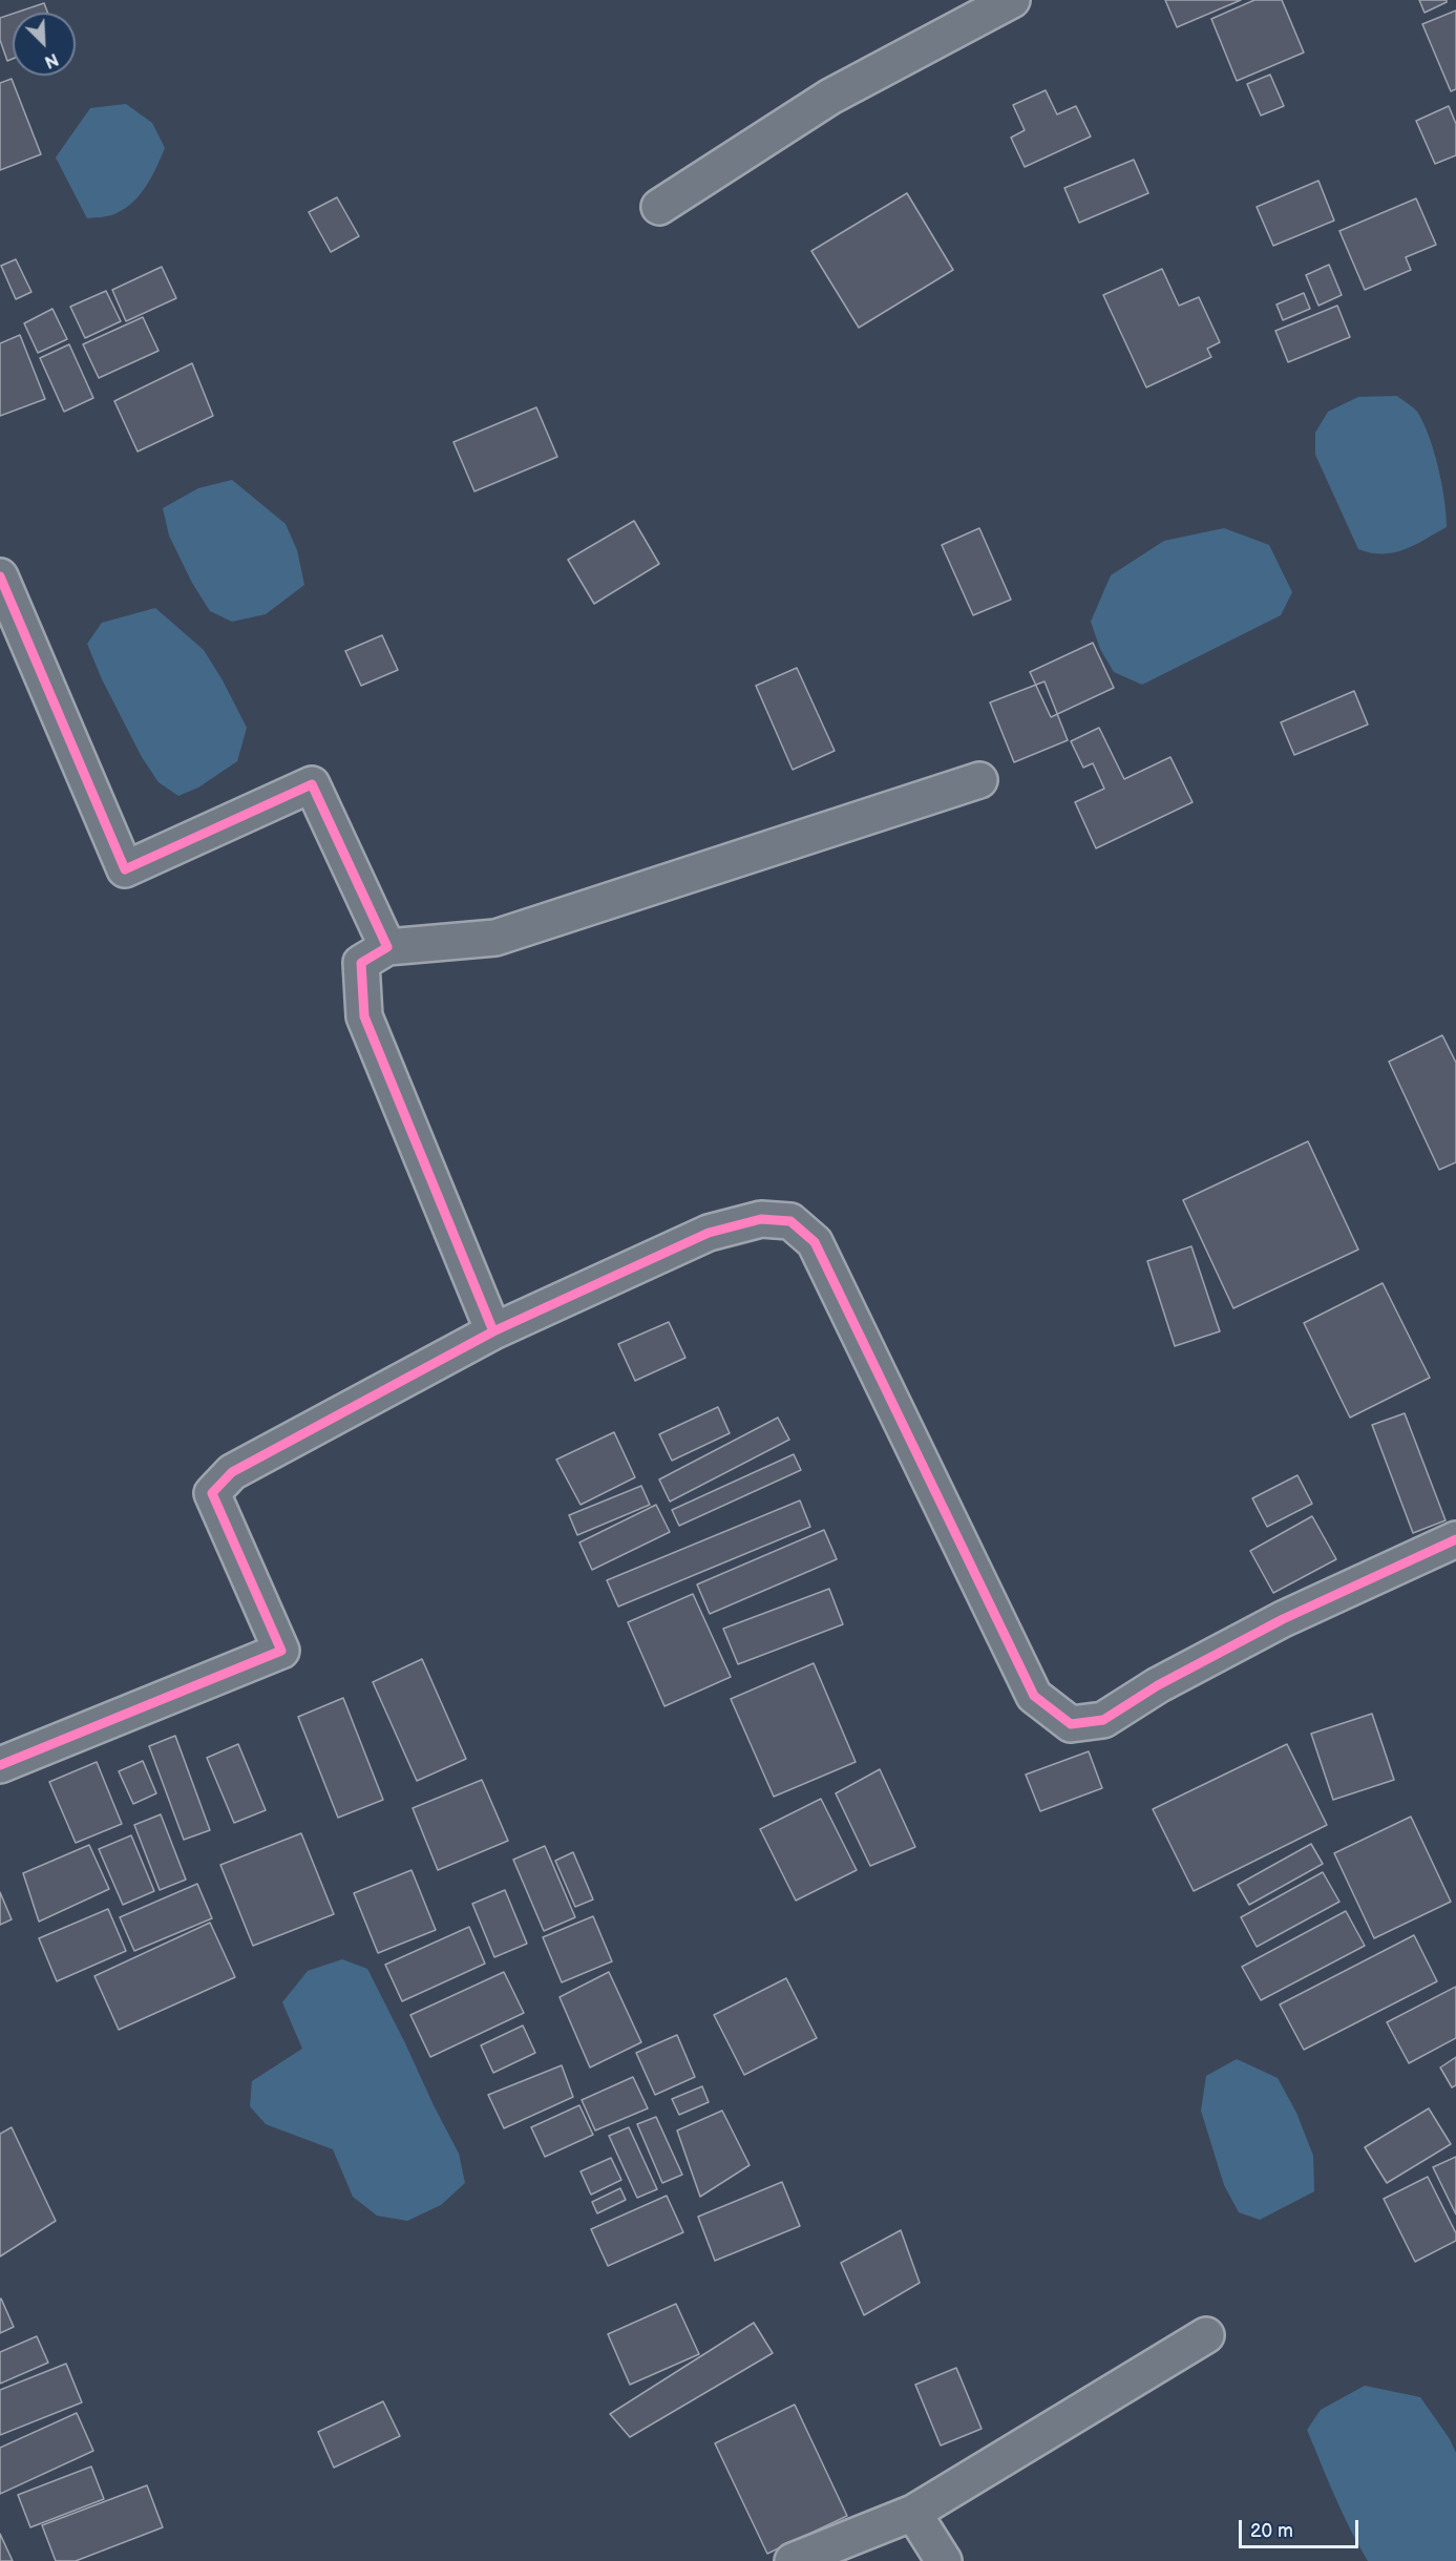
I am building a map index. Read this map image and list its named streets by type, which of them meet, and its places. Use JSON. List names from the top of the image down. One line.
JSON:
{"scale_bar":"20 m","north":"bottom right"}
